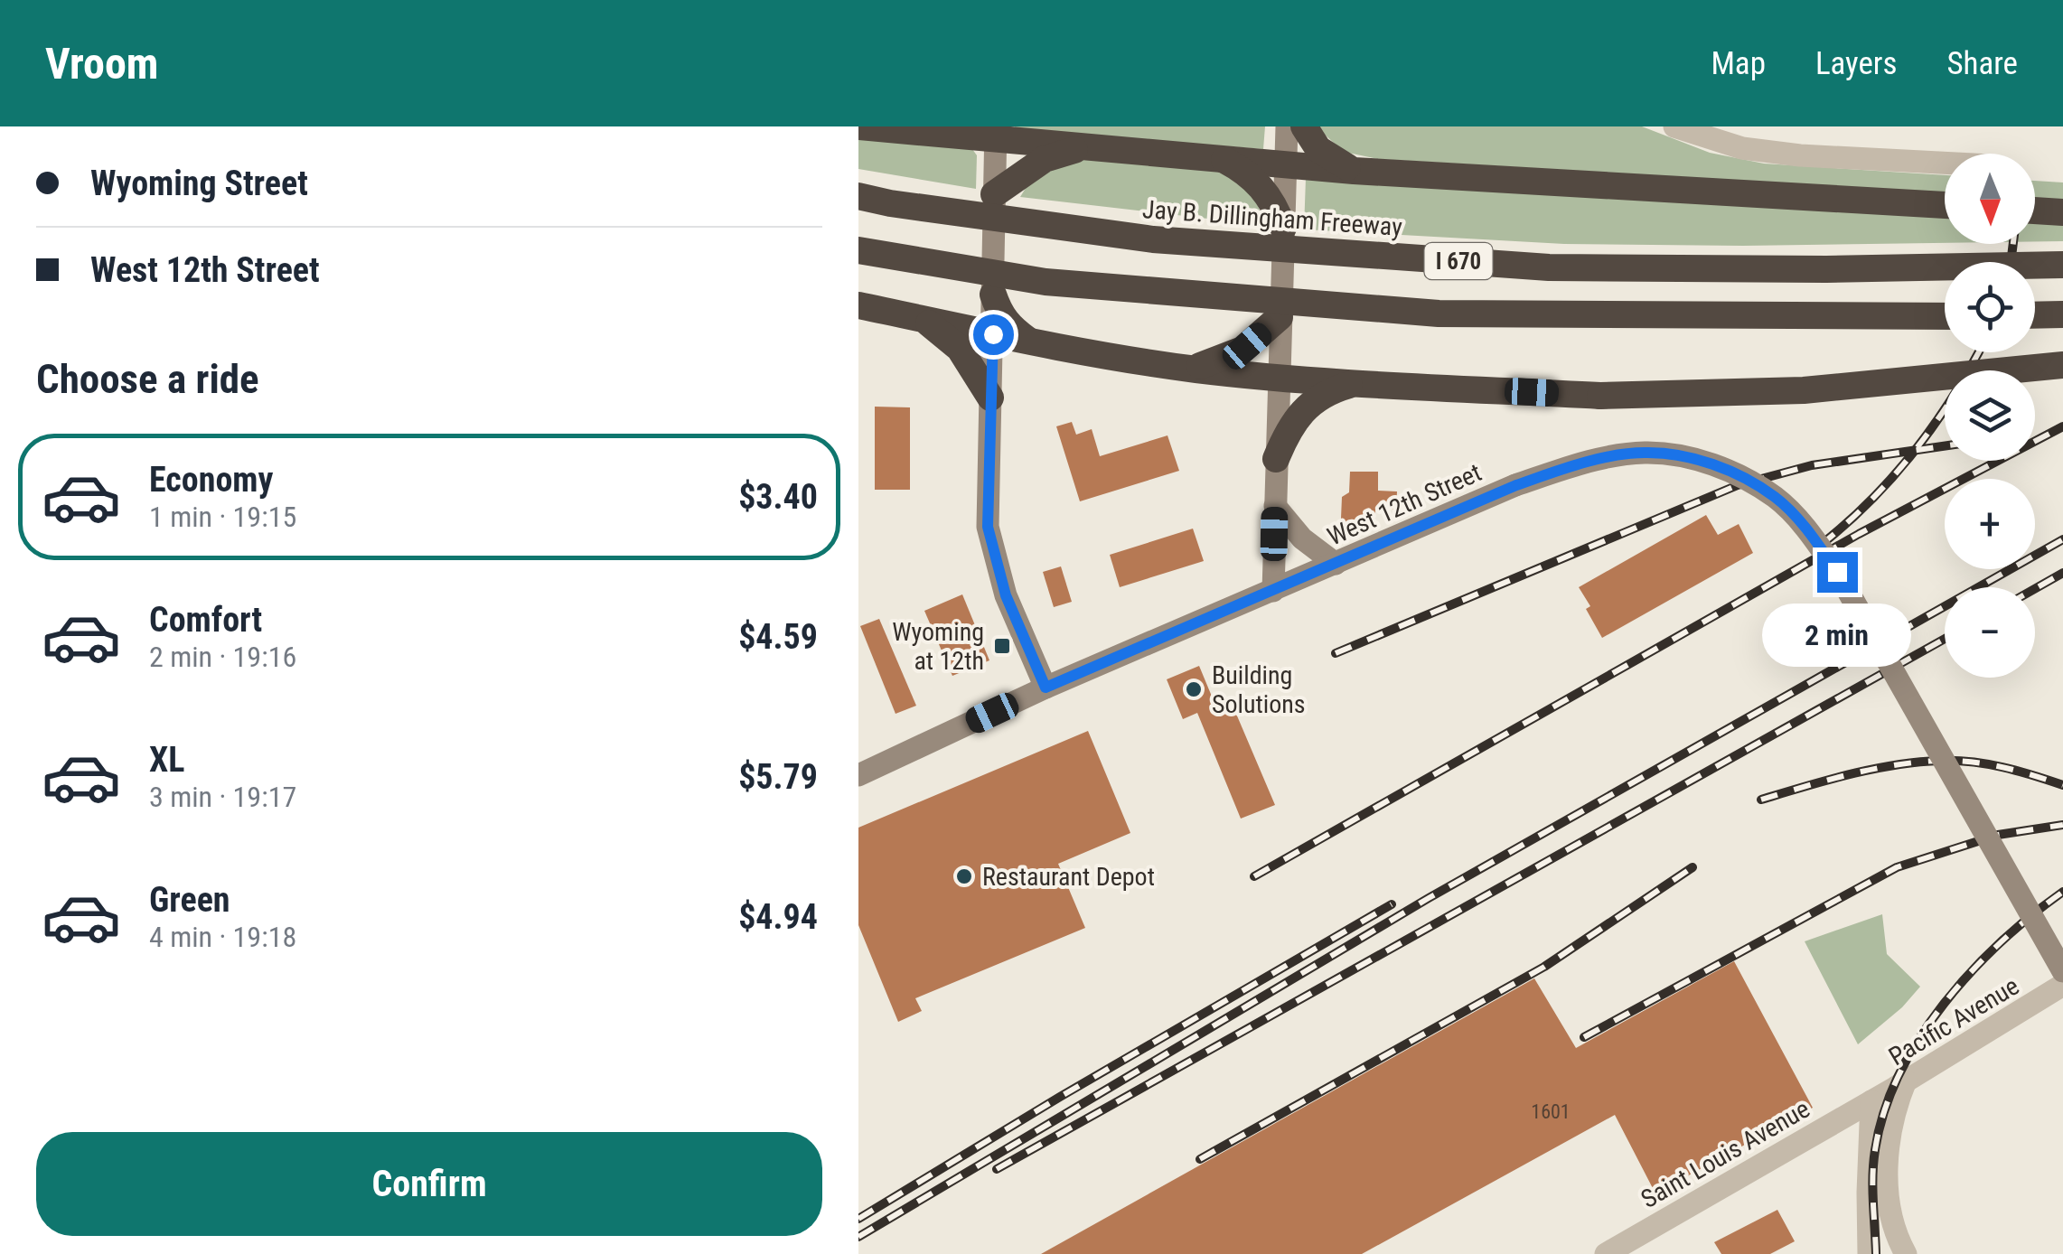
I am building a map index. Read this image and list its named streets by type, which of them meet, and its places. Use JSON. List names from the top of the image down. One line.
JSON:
{"streets":{"highway":["Jay B. Dillingham Freeway","I 670"],"main road":["West 12th Street"],"street":["Pacific Avenue","Saint Louis Avenue"]},"crossings":[["Pacific Avenue","Saint Louis Avenue"]],"places":{"transit":["Wyoming at 12th"],"other":["Building Solutions","Restaurant Depot"]},"house_numbers":["1601"],"north":"bottom","page":{"header":"Vroom","nav":["Map","Layers","Share"],"banner":["Wyoming Street","West 12th Street"],"map_buttons":["+","−"],"heading":"Choose a ride","list":[{"name":"Economy","note":"1 min · 19:15","value":"$3.40"},{"name":"Comfort","note":"2 min · 19:16","value":"$4.59"},{"name":"XL","note":"3 min · 19:17","value":"$5.79"},{"name":"Green","note":"4 min · 19:18","value":"$4.94"}],"bubble":"2 min","buttons":"Confirm"}}
